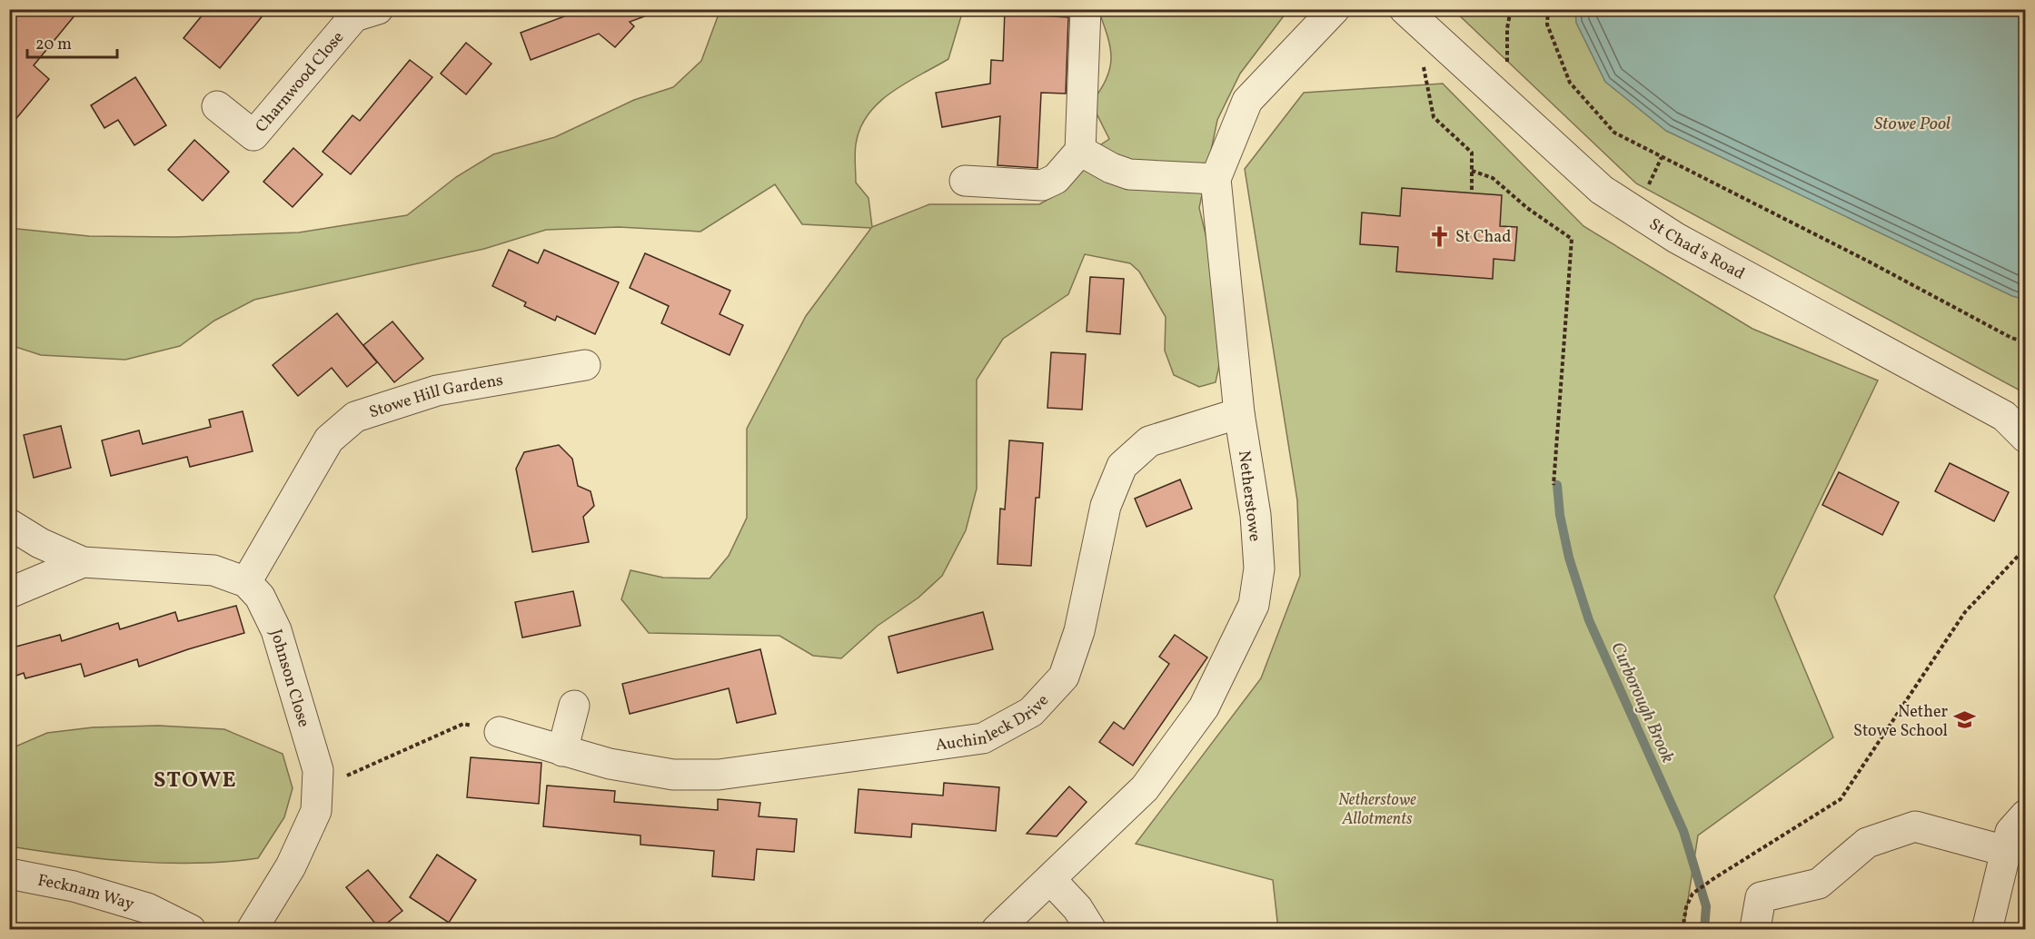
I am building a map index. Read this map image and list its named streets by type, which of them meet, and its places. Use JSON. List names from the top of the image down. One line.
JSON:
{"streets":{"street":["Charnwood Close","St Chad's Road","Stowe Hill Gardens","Netherstowe","Johnson Close","Auchinleck Drive","Fecknam Way"]},"crossings":[["Stowe Hill Gardens","Johnson Close"],["Netherstowe","Auchinleck Drive"]],"districts":["STOWE"],"water":["Stowe Pool","Curborough Brook"],"parks":["Netherstowe Allotments"],"places":{"church":["St Chad"],"school or university":["Nether Stowe School"]},"scale_bar":"20 m"}
